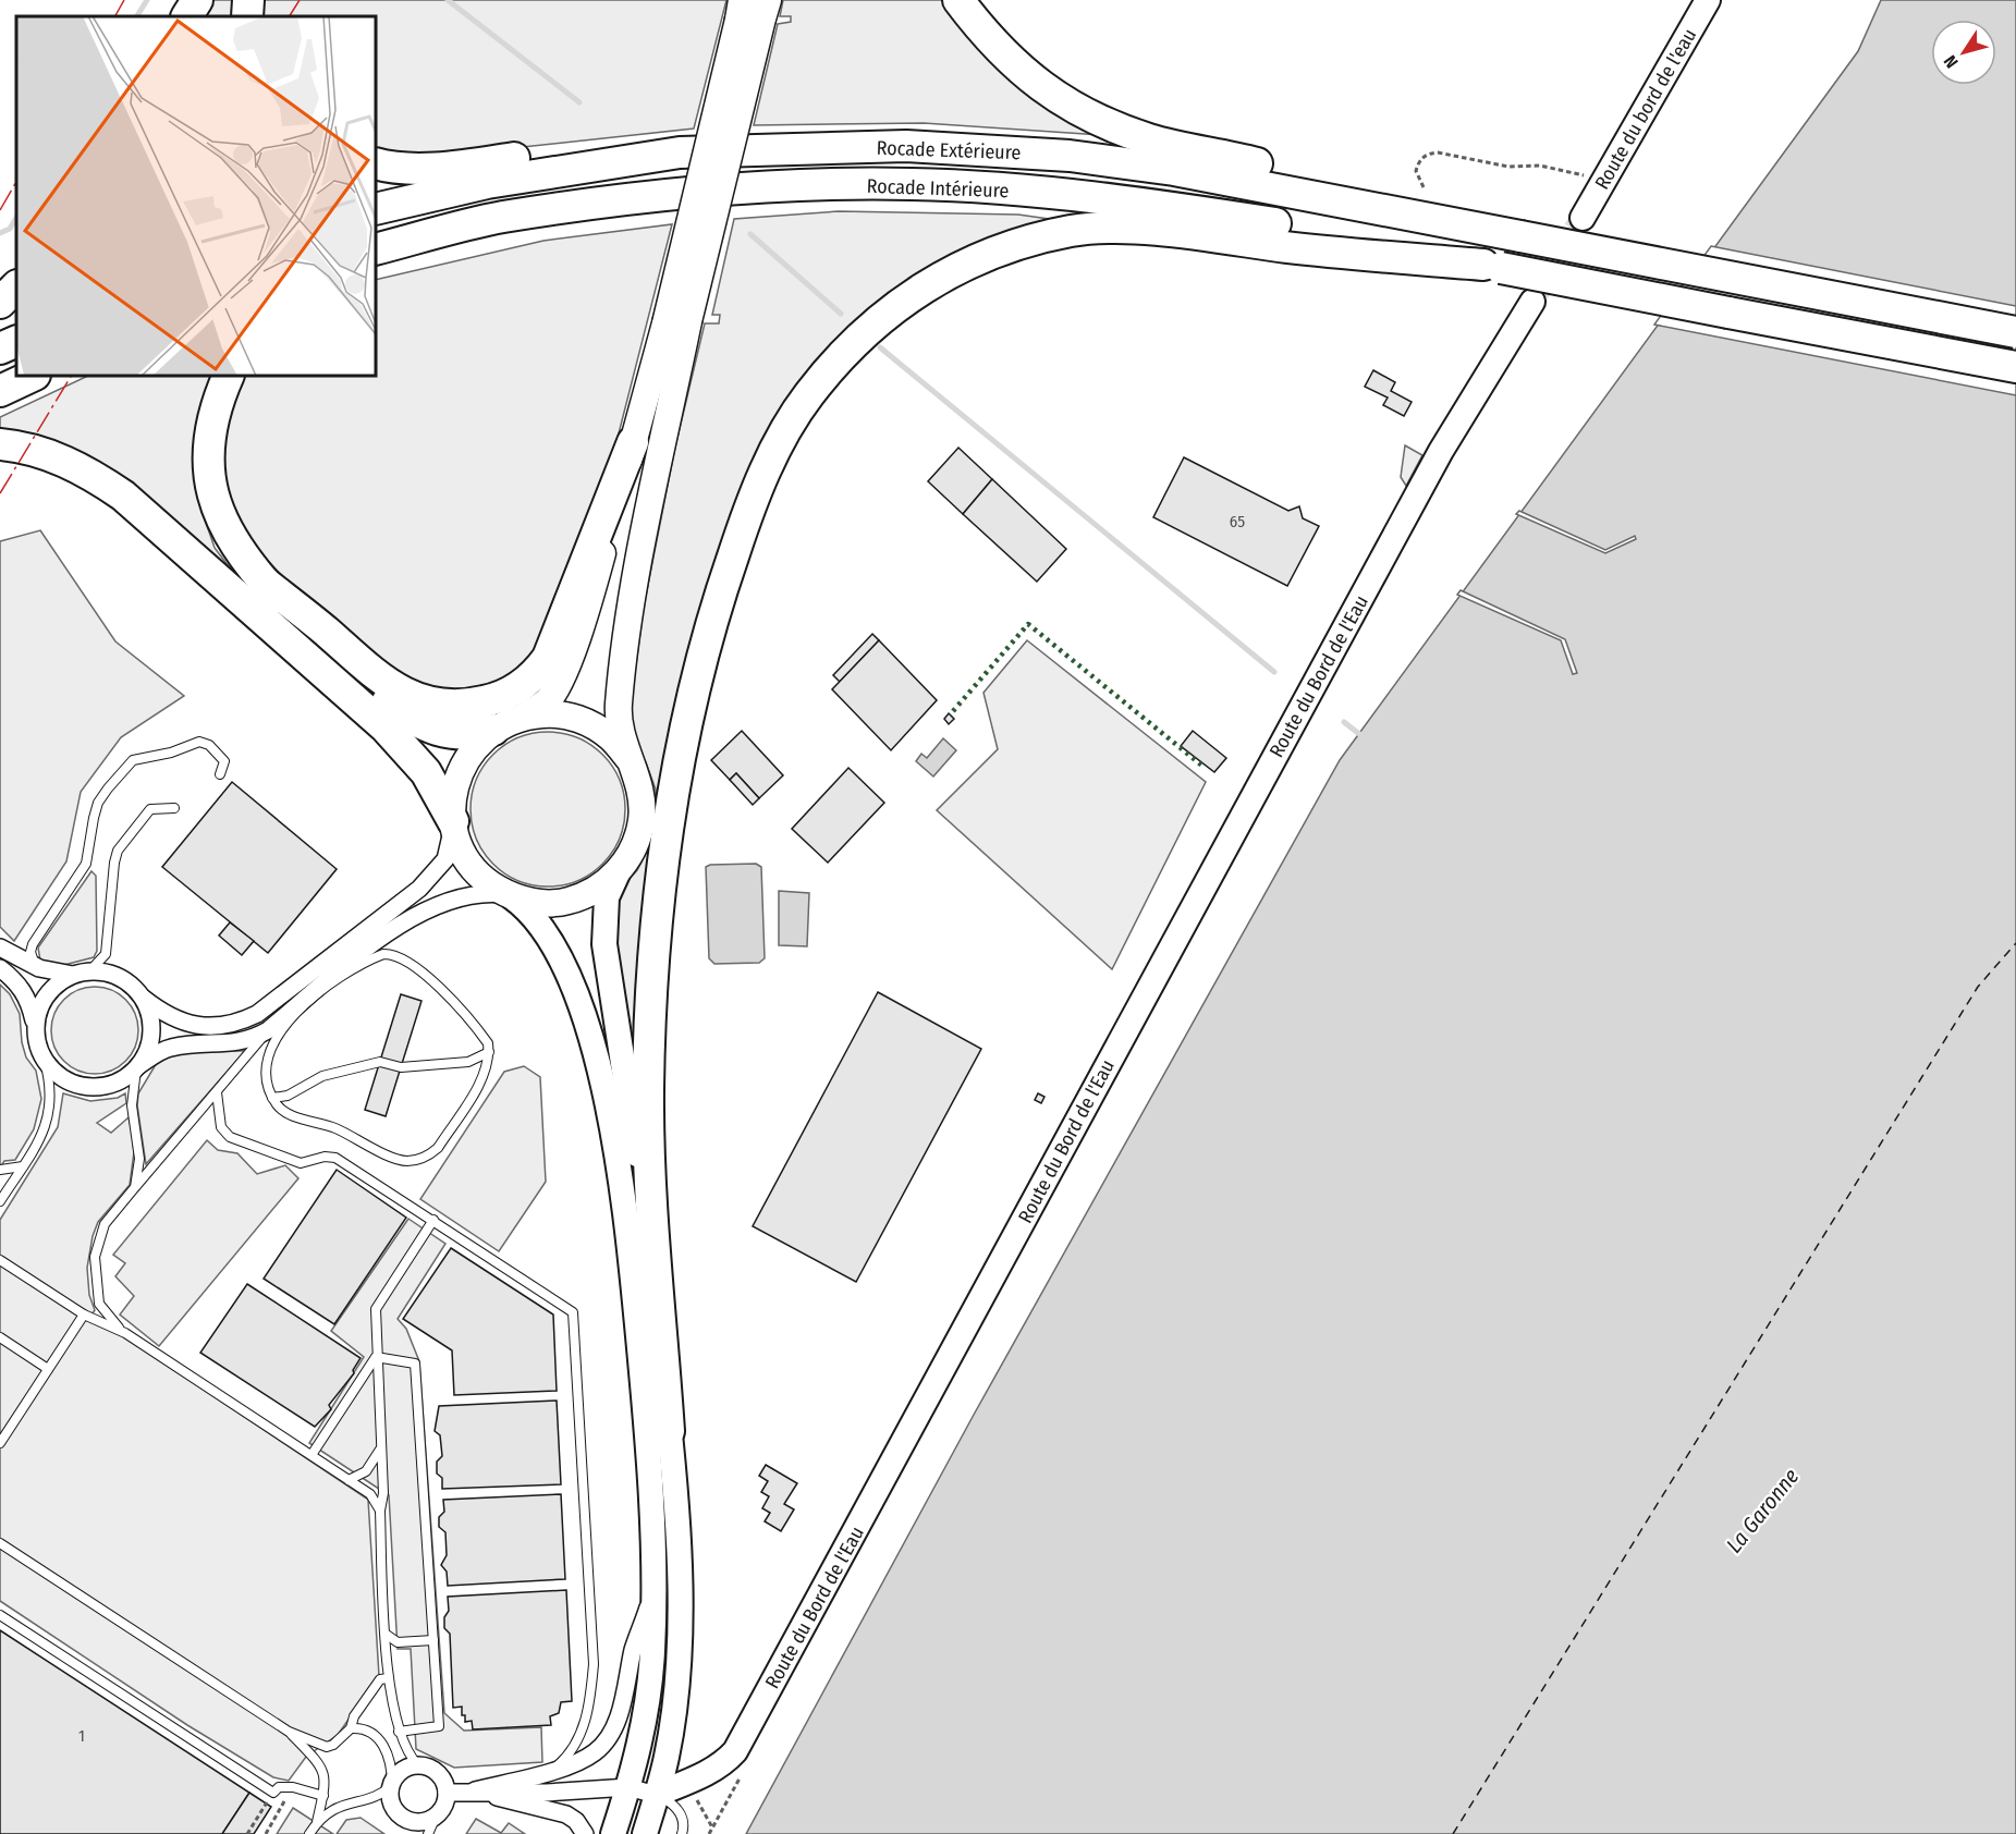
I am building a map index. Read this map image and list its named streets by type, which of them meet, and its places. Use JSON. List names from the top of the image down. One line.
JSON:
{"streets":{"highway":["Rocade Extérieure","Rocade Intérieure"],"street":["Route du bord de l'eau","Route du Bord de l'Eau"]},"water":["La Garonne"],"house_numbers":["65","1"],"north":"bottom left"}
